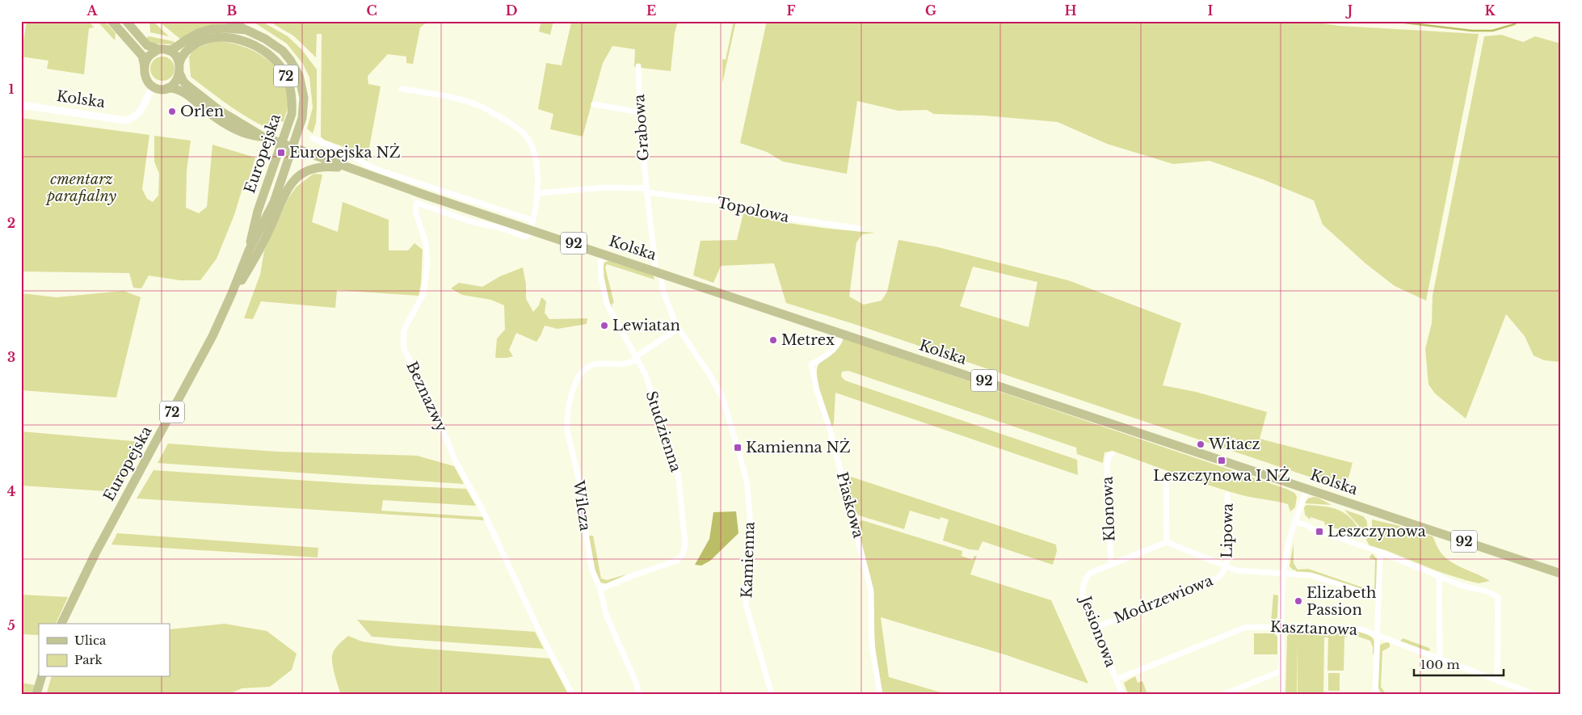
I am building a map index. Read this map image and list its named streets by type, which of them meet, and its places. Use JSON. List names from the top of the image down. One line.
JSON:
{"streets":{"main road":["72","Kolska","Europejska","92"],"street":["Grabowa","Topolowa","Beznazwy","Studzienna","Piaskowa","Wilcza","Klonowa","Lipowa","Kamienna","Modrzewiowa","Kasztanowa","Jesionowa"]},"crossings":[["72","Kolska"],["72","Europejska"],["Kolska","Europejska"],["Kolska","92"],["Kolska","Beznazwy"],["Kolska","Studzienna"],["Kolska","Piaskowa"],["Kolska","Kamienna"],["Grabowa","Topolowa"],["Europejska","92"],["Studzienna","Wilcza"],["Wilcza","Kamienna"],["Klonowa","Jesionowa"],["Lipowa","Modrzewiowa"],["Modrzewiowa","Jesionowa"],["Kasztanowa","Jesionowa"]],"parks":["cmentarz parafialny"],"places":{"other":["Orlen","Lewiatan","Metrex","Witacz","Elizabeth Passion"],"transit":["Europejska NŻ","Kamienna NŻ","Leszczynowa I NŻ","Leszczynowa"]},"legend":["Ulica","Park"],"scale_bar":"100 m","grid":{"columns":["A","B","C","D","E","F","G","H","I","J","K"],"rows":["1","2","3","4","5"]}}
